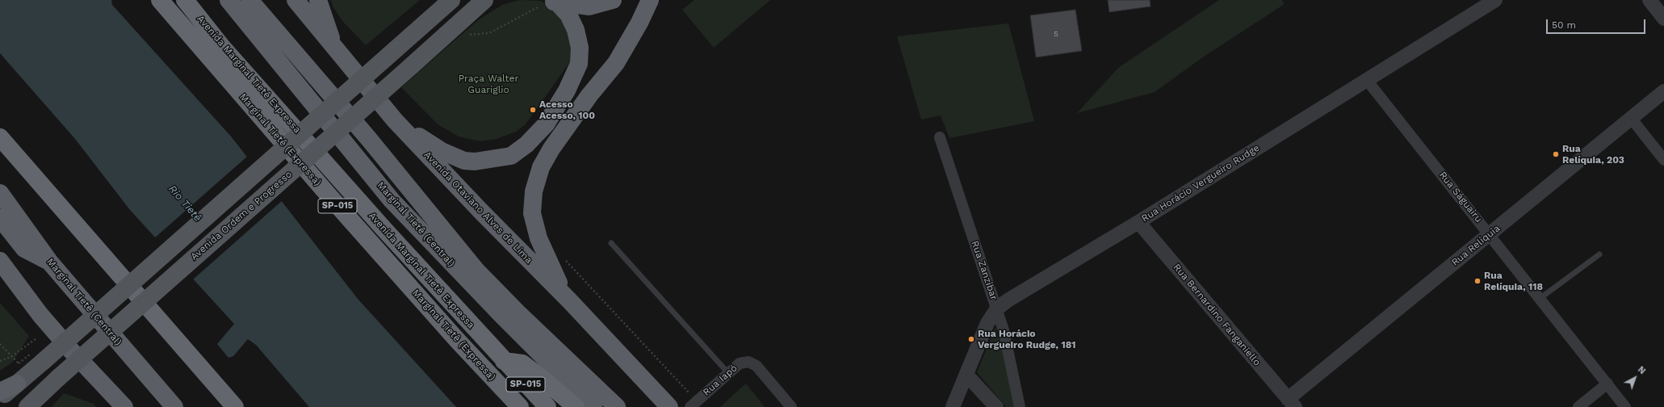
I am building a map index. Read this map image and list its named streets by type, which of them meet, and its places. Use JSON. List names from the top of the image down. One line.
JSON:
{"streets":{"highway":["Avenida Marginal Tietê Expressa","Marginal Tietê (Expressa)","SP-015","Avenida Otaviano Alves de Lima","Marginal Tietê (Central)"],"main road":["Avenida Ordem e Progresso"],"street":["Rua Horácio Vergueiro Rudge","Rua Ságuairu","Rua Relíquia","Rua Zanzibar","Rua Bernardino Fanganiello","Rua Iapó"]},"crossings":[["Rua Horácio Vergueiro Rudge","Rua Ságuairu"],["Rua Horácio Vergueiro Rudge","Rua Zanzibar"],["Rua Horácio Vergueiro Rudge","Rua Bernardino Fanganiello"],["Rua Ságuairu","Rua Relíquia"],["Rua Relíquia","Rua Bernardino Fanganiello"]],"water":["Rio Tietê"],"parks":["Praça Walter Guariglio"],"places":["Acesso Acesso, 100","Rua Relíquia, 203","Rua Relíquia, 118","Rua Horácio Vergueiro Rudge, 181"],"house_numbers":["5"],"scale_bar":"50 m","north":"top right"}
